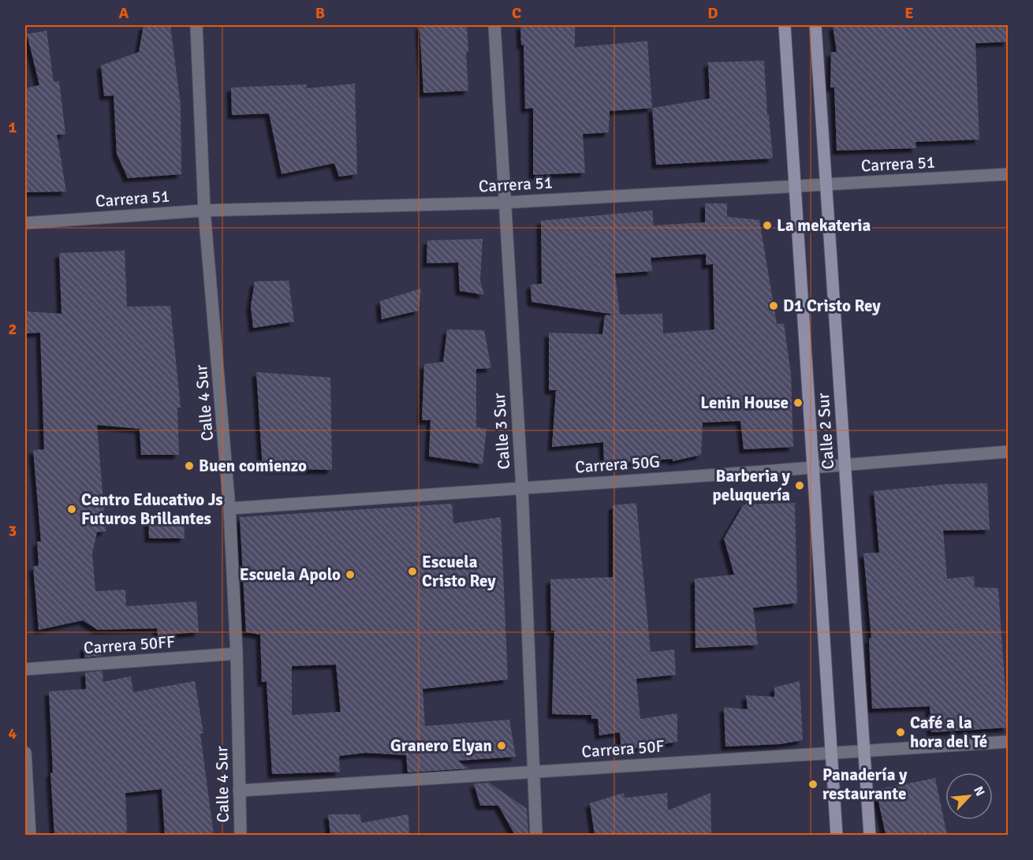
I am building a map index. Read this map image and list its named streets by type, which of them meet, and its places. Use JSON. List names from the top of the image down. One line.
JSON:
{"streets":{"main road":["Calle 2 Sur"],"street":["Carrera 51","Calle 4 Sur","Calle 3 Sur","Carrera 50G","Carrera 50FF","Carrera 50F"]},"crossings":[["Carrera 51","Calle 4 Sur"],["Carrera 51","Calle 3 Sur"],["Carrera 51","Calle 2 Sur"],["Calle 4 Sur","Carrera 50G"],["Calle 4 Sur","Carrera 50FF"],["Calle 4 Sur","Carrera 50F"],["Calle 3 Sur","Carrera 50G"],["Calle 3 Sur","Carrera 50F"],["Calle 2 Sur","Carrera 50G"],["Calle 2 Sur","Carrera 50F"]],"places":["La mekateria","D1 Cristo Rey","Lenin House","Buen comienzo","Barberia y peluquería","Centro Educativo Js Futuros Brillantes","Escuela Cristo Rey","Escuela Apolo","Café a la hora del Té","Granero Elyan","Panadería y restaurante"],"north":"top right","grid":{"columns":["A","B","C","D","E"],"rows":["1","2","3","4"]}}
